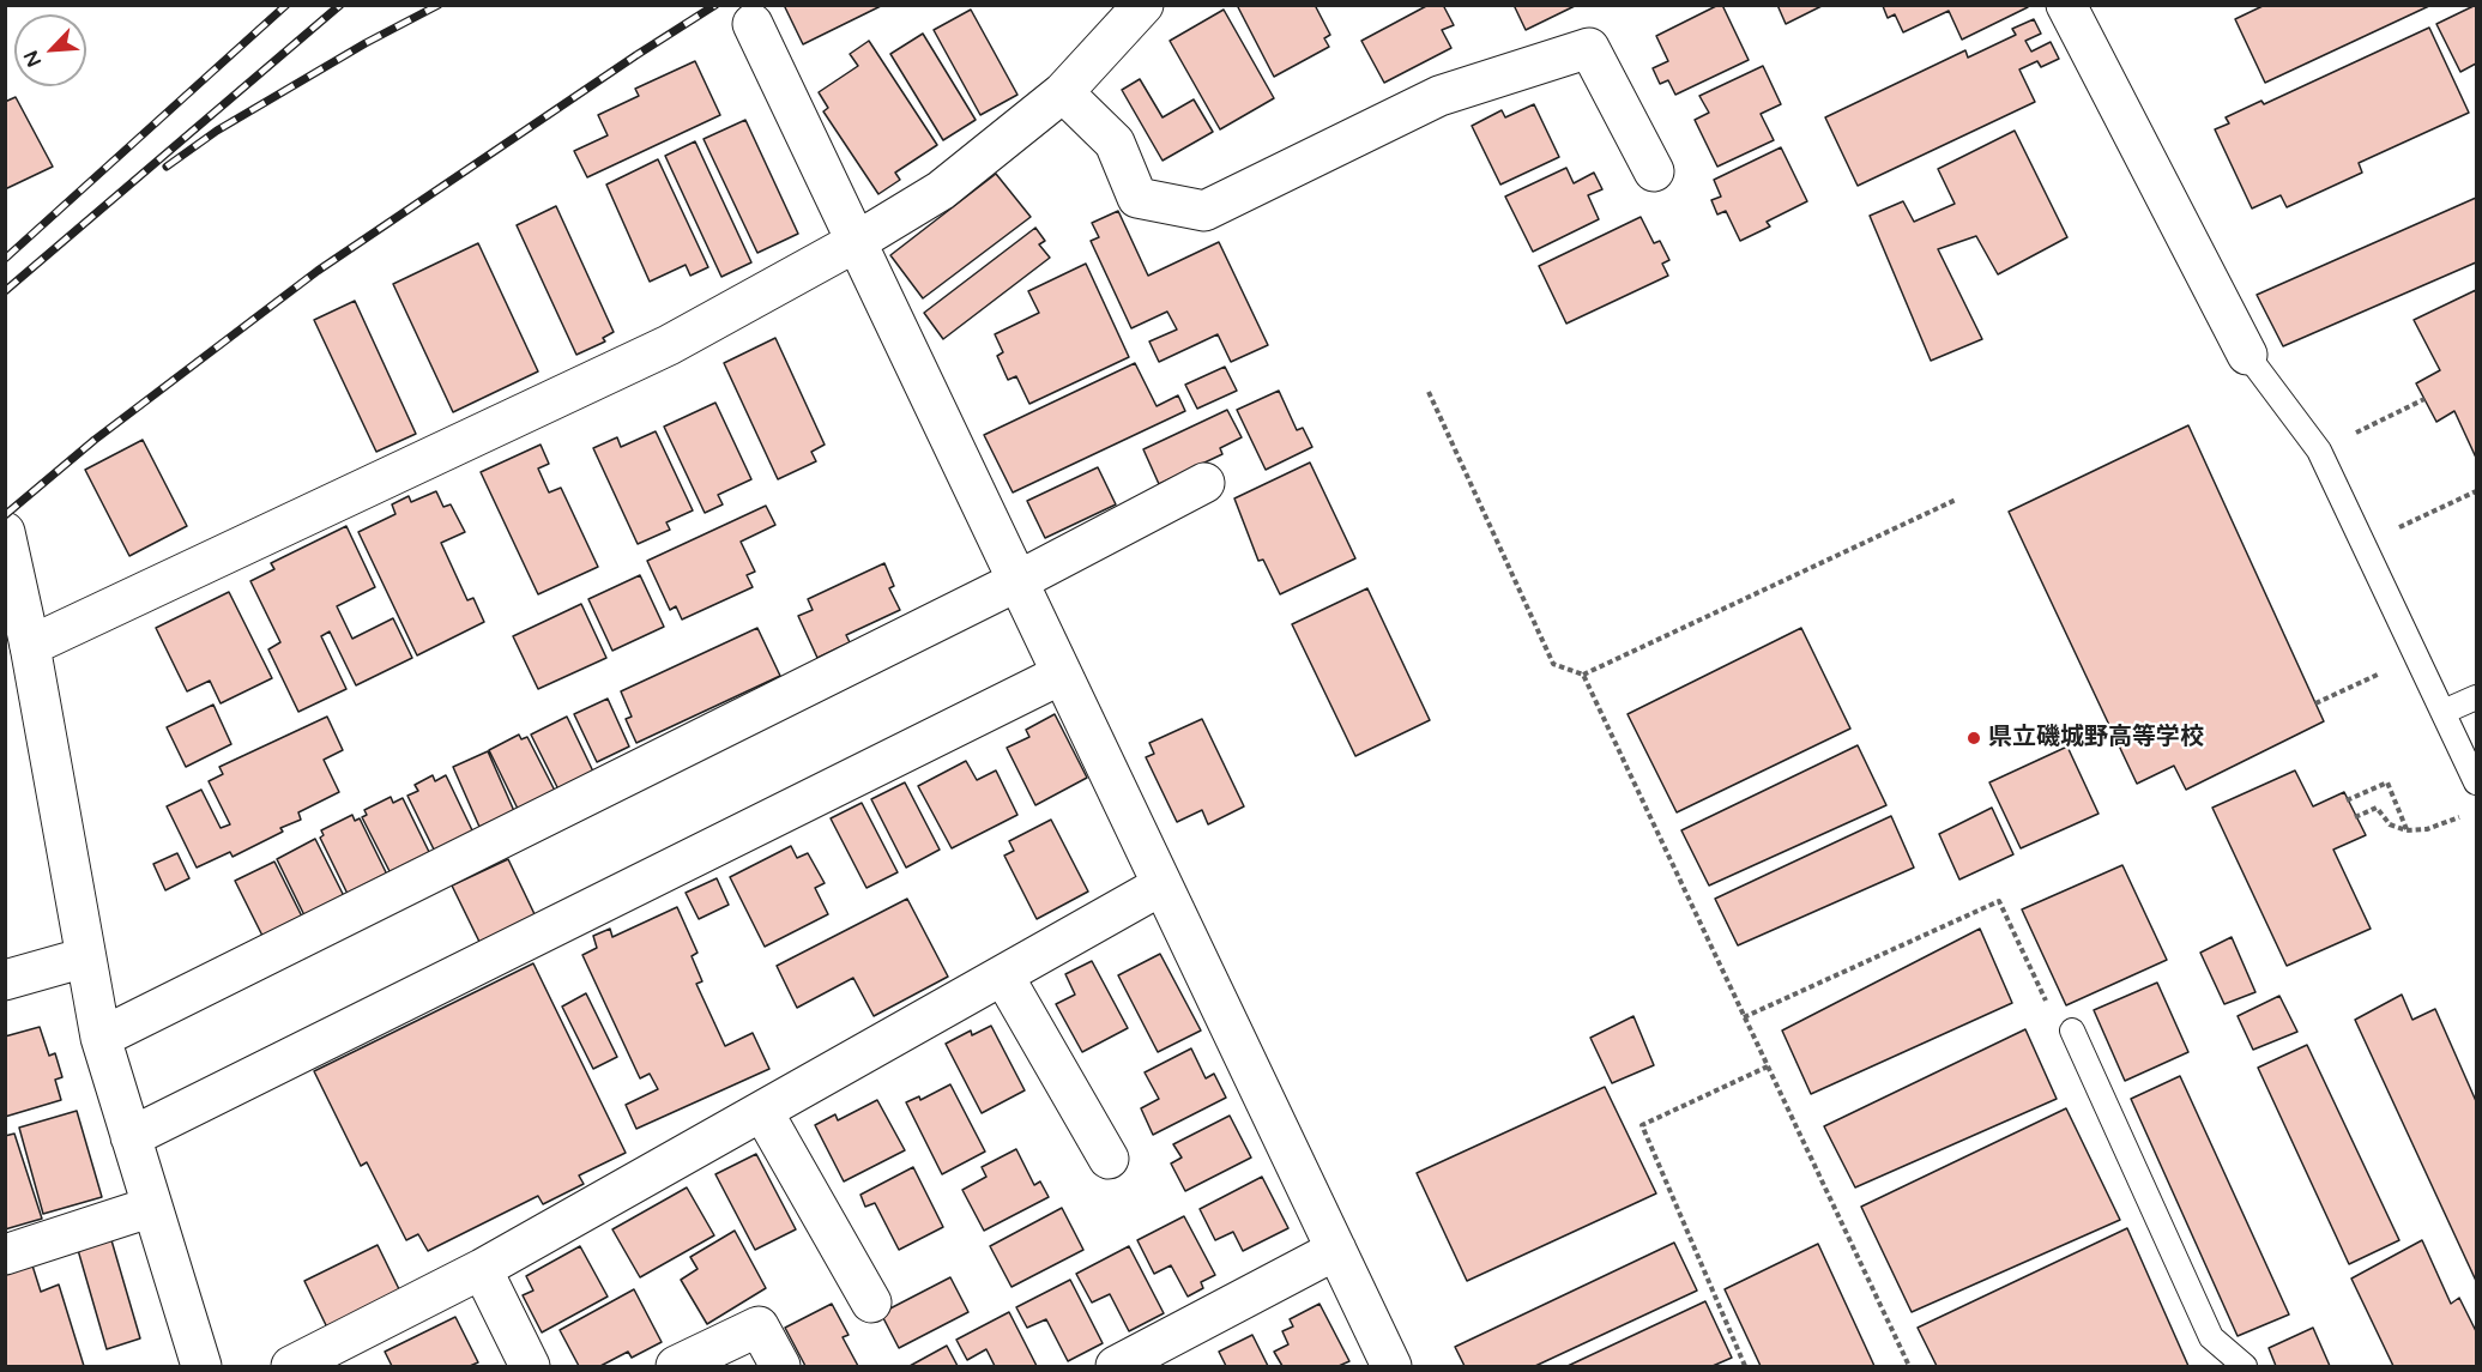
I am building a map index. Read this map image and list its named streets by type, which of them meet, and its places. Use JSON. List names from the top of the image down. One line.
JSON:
{"places":["県立磯城野高等学校"],"north":"bottom left"}
